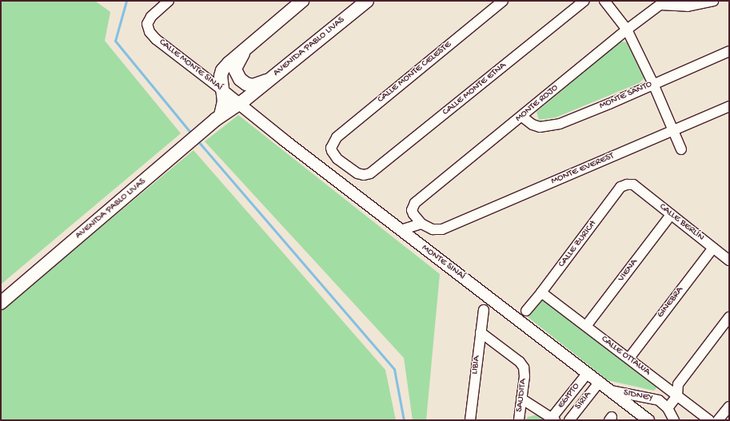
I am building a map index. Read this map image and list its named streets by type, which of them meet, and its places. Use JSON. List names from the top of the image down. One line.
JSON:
{"streets":{"main road":["AVENIDA PABLO LIVAS"],"street":["CALLE MONTE SINAÍ","CALLE MONTE CELESTE","CALLE MONTE ETNA","MONTE SANTO","MONTE ROJO","MONTE EVEREST","CALLE BERLÍN","CALLE ZURICH","MONTE SINAÍ","VIENA","GINEBRA","CALLE OTTAWA","LIBIA","SAUDITA","EGIPTO","SIDNEY","SIRIA"]},"crossings":[["AVENIDA PABLO LIVAS","CALLE MONTE SINAÍ"],["AVENIDA PABLO LIVAS","MONTE SINAÍ"],["CALLE MONTE SINAÍ","MONTE SINAÍ"],["CALLE MONTE CELESTE","CALLE MONTE ETNA"],["MONTE SANTO","MONTE ROJO"],["MONTE ROJO","MONTE EVEREST"],["CALLE BERLÍN","CALLE ZURICH"],["CALLE BERLÍN","VIENA"],["CALLE BERLÍN","GINEBRA"],["CALLE ZURICH","CALLE OTTAWA"],["MONTE SINAÍ","EGIPTO"],["MONTE SINAÍ","SIDNEY"],["MONTE SINAÍ","SIRIA"],["VIENA","CALLE OTTAWA"],["GINEBRA","CALLE OTTAWA"],["LIBIA","SAUDITA"]]}
